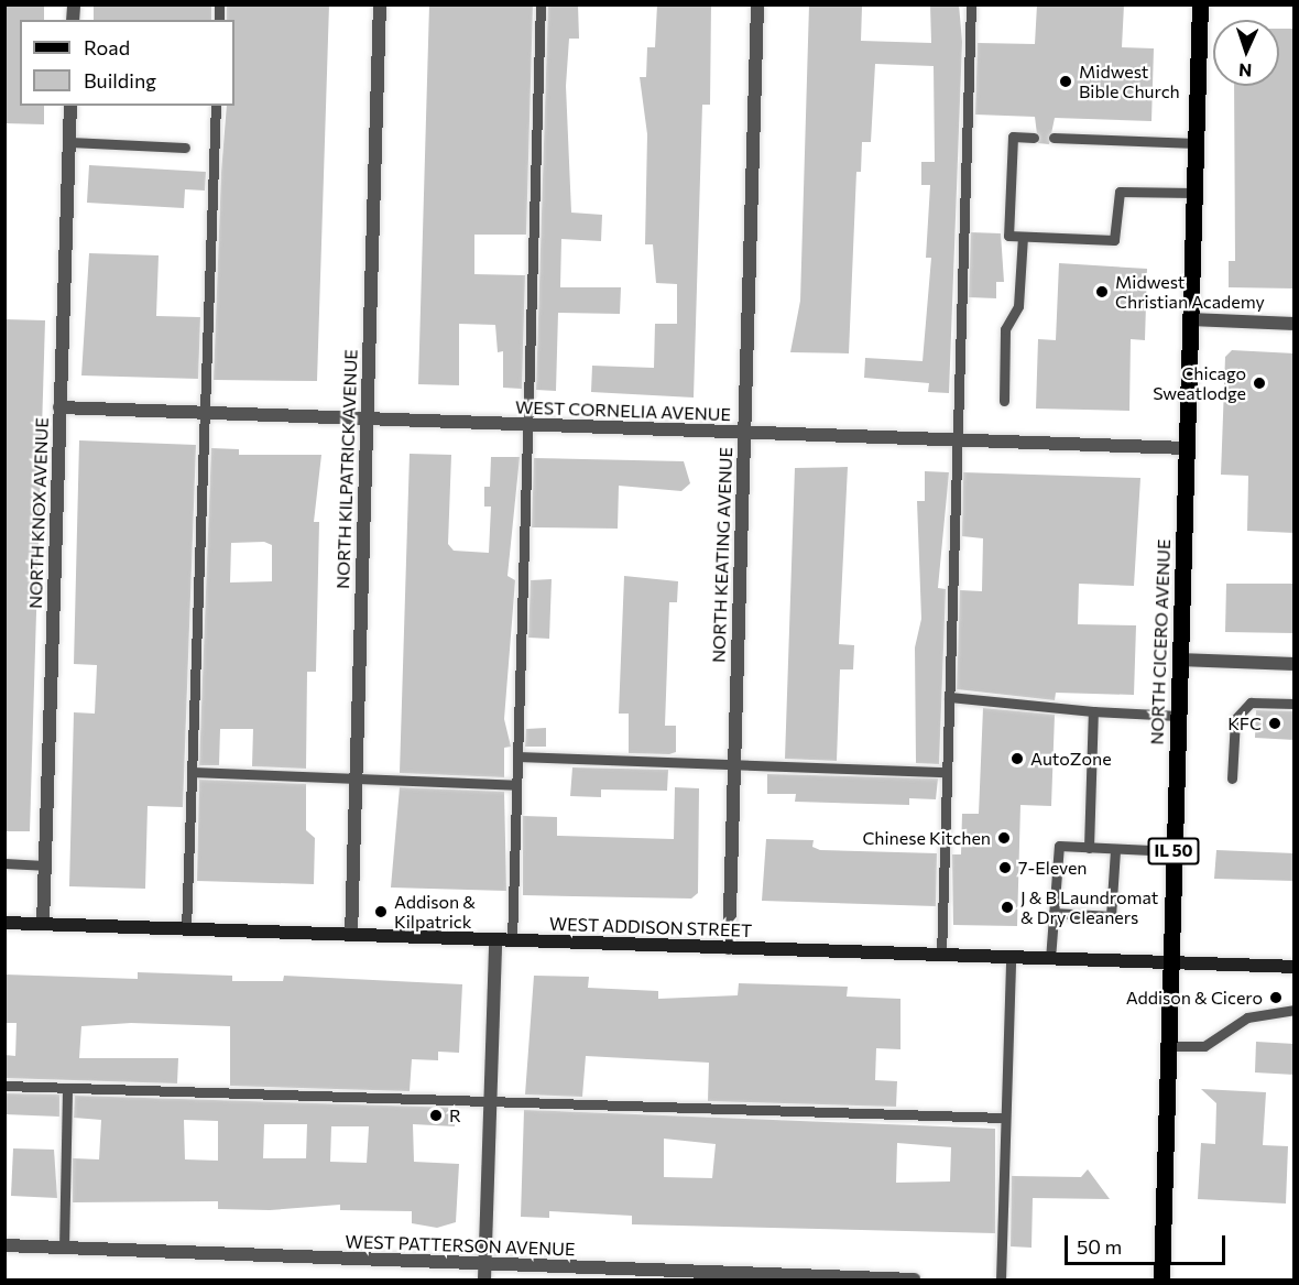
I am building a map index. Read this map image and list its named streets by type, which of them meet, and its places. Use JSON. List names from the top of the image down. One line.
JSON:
{"streets":{"main road":["NORTH CICERO AVENUE","IL 50","WEST ADDISON STREET"],"street":["WEST CORNELIA AVENUE","NORTH KILPATRICK AVENUE","NORTH KNOX AVENUE","NORTH KEATING AVENUE","WEST PATTERSON AVENUE"]},"crossings":[["WEST CORNELIA AVENUE","NORTH KILPATRICK AVENUE"],["WEST CORNELIA AVENUE","NORTH KNOX AVENUE"],["WEST CORNELIA AVENUE","NORTH KEATING AVENUE"],["WEST CORNELIA AVENUE","NORTH CICERO AVENUE"],["NORTH KILPATRICK AVENUE","WEST ADDISON STREET"],["NORTH KNOX AVENUE","WEST ADDISON STREET"],["NORTH KEATING AVENUE","WEST ADDISON STREET"],["NORTH CICERO AVENUE","WEST ADDISON STREET"]],"places":["Midwest Bible Church","Midwest Christian Academy","Chicago Sweatlodge","KFC","AutoZone","Chinese Kitchen","7-Eleven","J & B Laundromat & Dry Cleaners","Addison & Kilpatrick","Addison & Cicero","R"],"legend":["Road","Building"],"scale_bar":"50 m","north":"bottom"}
